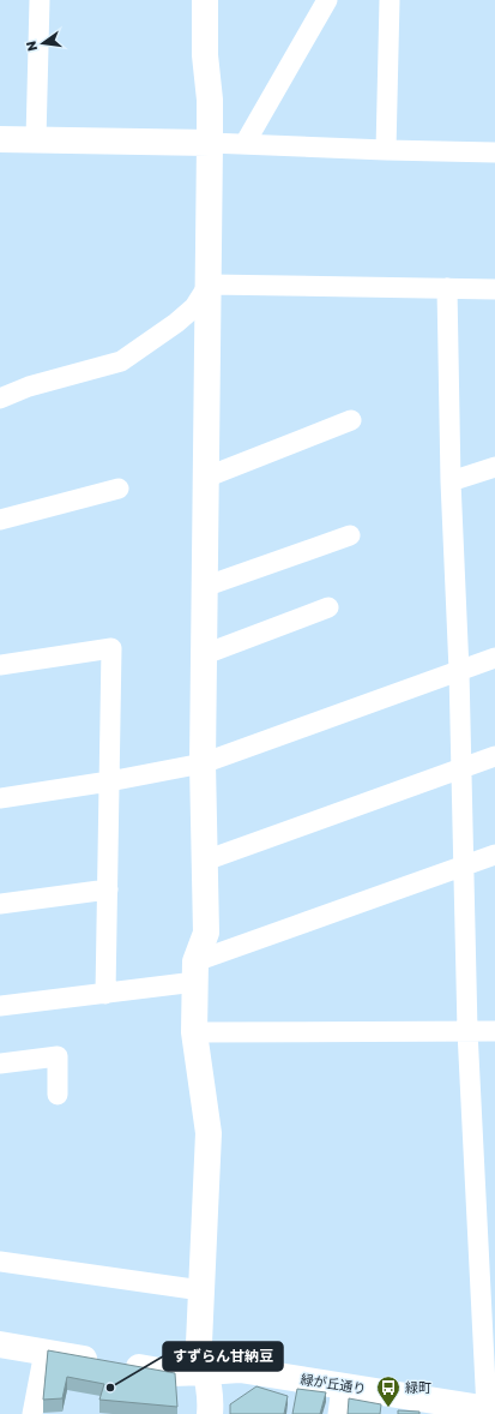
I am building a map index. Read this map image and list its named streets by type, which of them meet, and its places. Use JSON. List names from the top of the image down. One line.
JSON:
{"streets":{"street":["緑が丘通り"]},"places":{"other":["すずらん甘納豆"],"bus stop":["緑町"]},"north":"left"}
